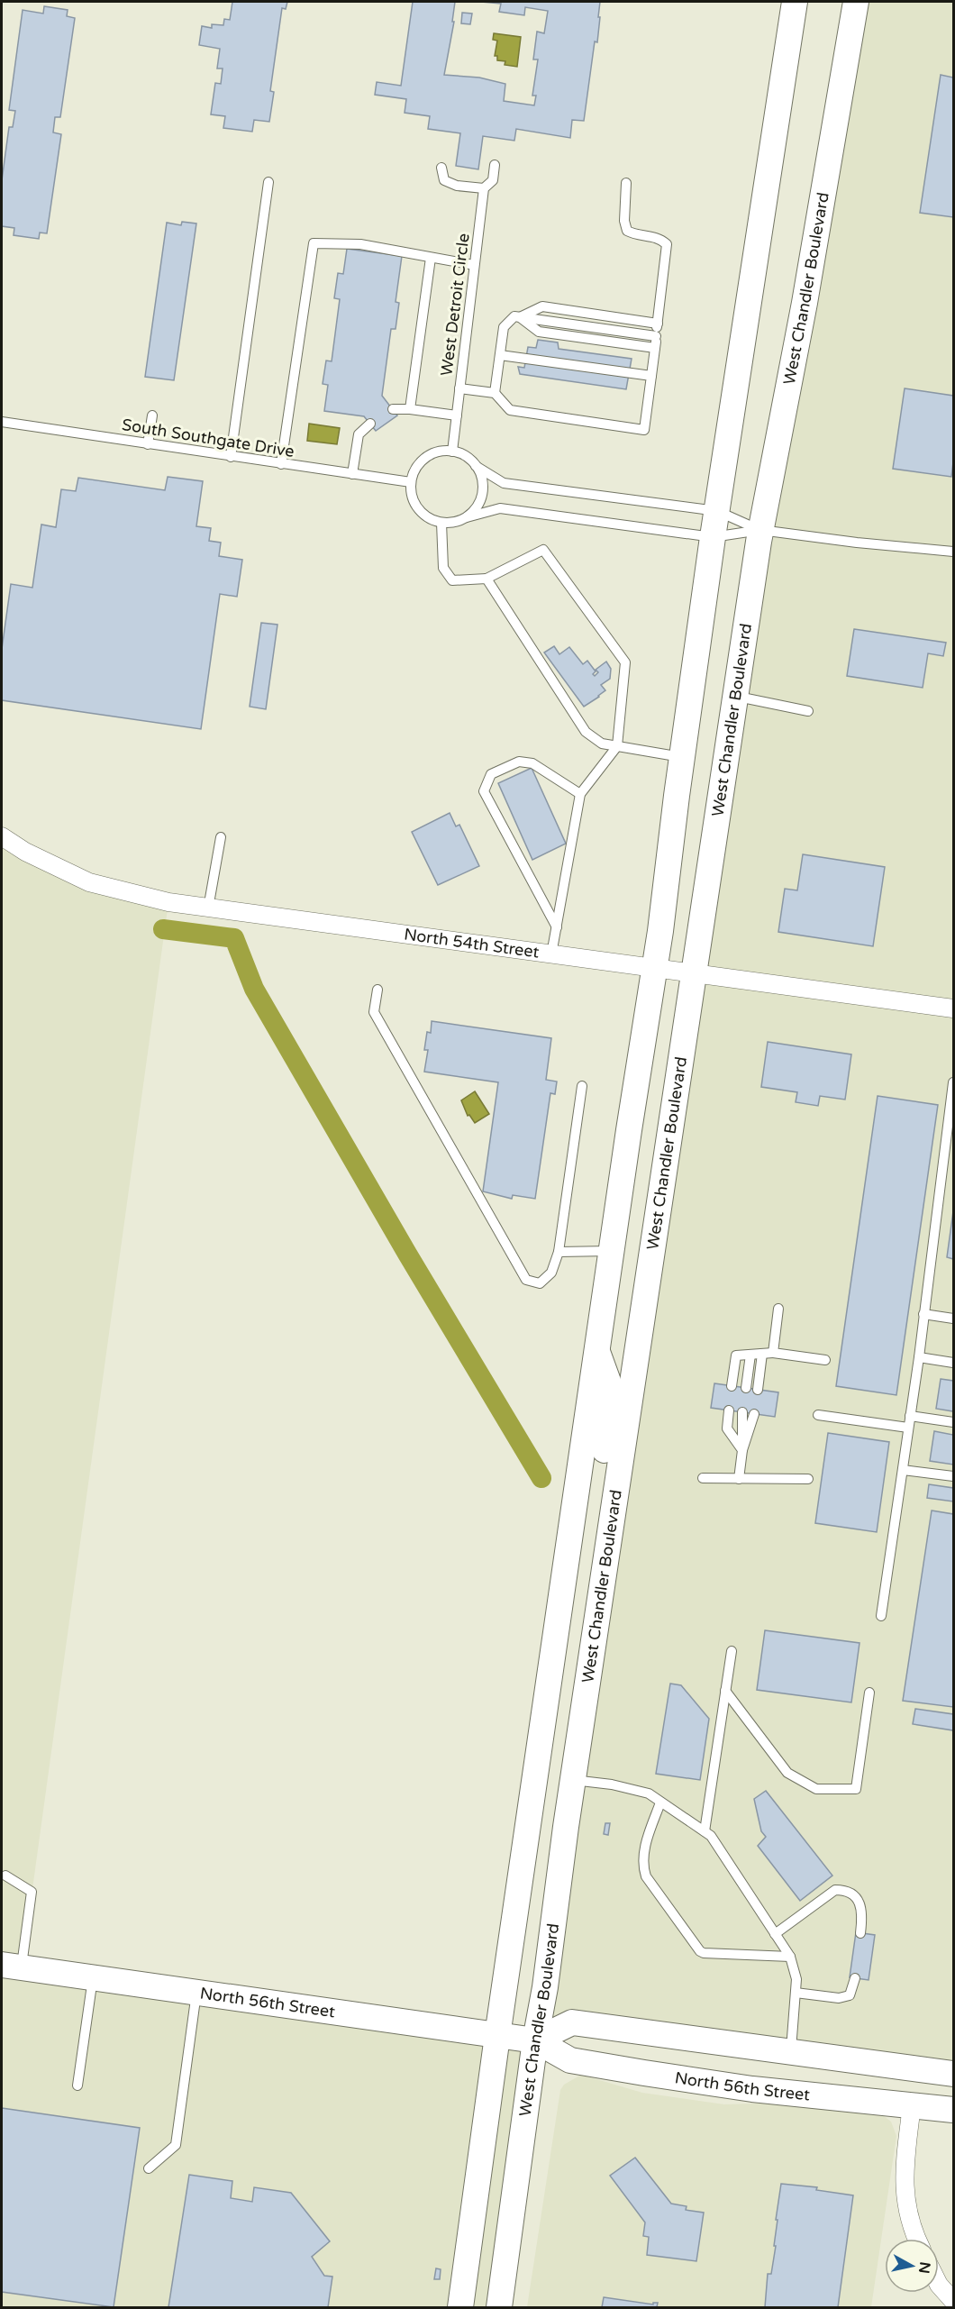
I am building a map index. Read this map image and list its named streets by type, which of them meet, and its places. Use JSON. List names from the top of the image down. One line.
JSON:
{"streets":{"main road":["West Chandler Boulevard","North 56th Street"],"street":["North 54th Street"],"lane":["West Detroit Circle","South Southgate Drive"]},"crossings":[["West Chandler Boulevard","North 54th Street"],["West Chandler Boulevard","North 56th Street"],["West Detroit Circle","South Southgate Drive"]],"north":"right"}
